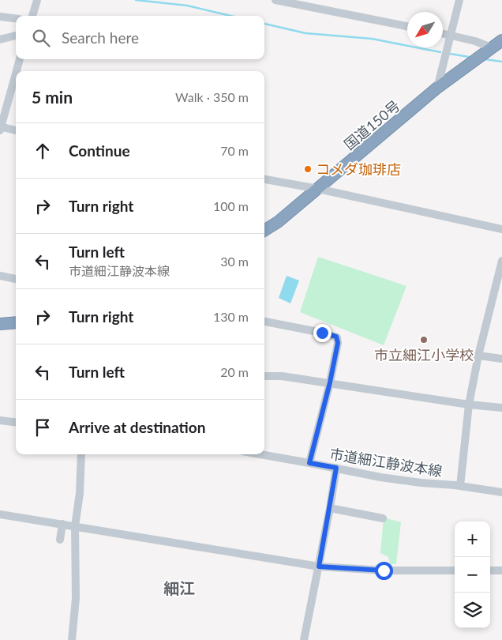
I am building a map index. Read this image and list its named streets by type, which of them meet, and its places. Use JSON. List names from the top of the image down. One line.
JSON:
{"streets":{"highway":["国道150号"],"street":["市道細江静波本線"]},"districts":["細江"],"places":["コメダ珈琲店","市立細江小学校"],"north":"bottom left","page":{"search":"Search here","heading":["5 min","Walk · 350 m"],"list":[["Continue","70 m"],["Turn right","100 m"],["Turn left","市道細江静波本線","30 m"],["Turn right","130 m"],["Turn left","20 m"],"Arrive at destination"],"map_buttons":["+","−"]}}
